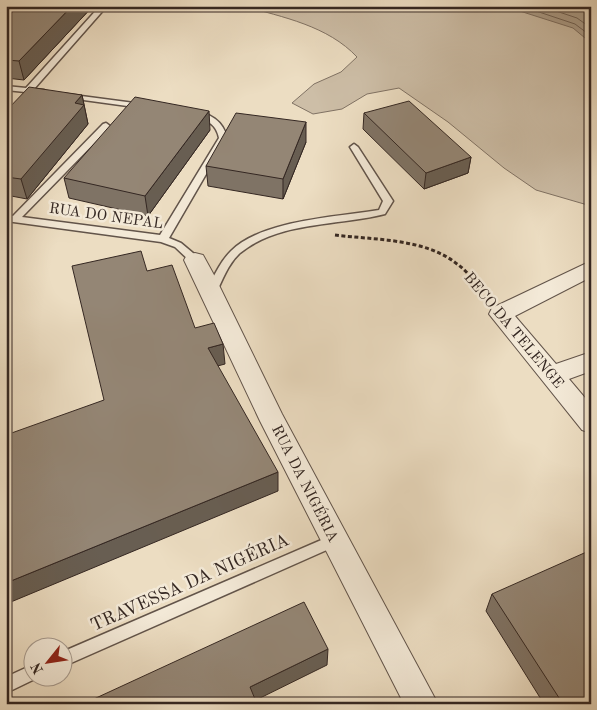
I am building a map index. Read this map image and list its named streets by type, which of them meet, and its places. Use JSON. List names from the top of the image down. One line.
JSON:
{"streets":{"street":["BECO DA TELENGE","RUA DA NIGÉRIA"],"lane":["RUA DO NEPAL","TRAVESSA DA NIGÉRIA"]},"crossings":[["RUA DO NEPAL","RUA DA NIGÉRIA"],["RUA DA NIGÉRIA","TRAVESSA DA NIGÉRIA"]],"north":"bottom left"}
